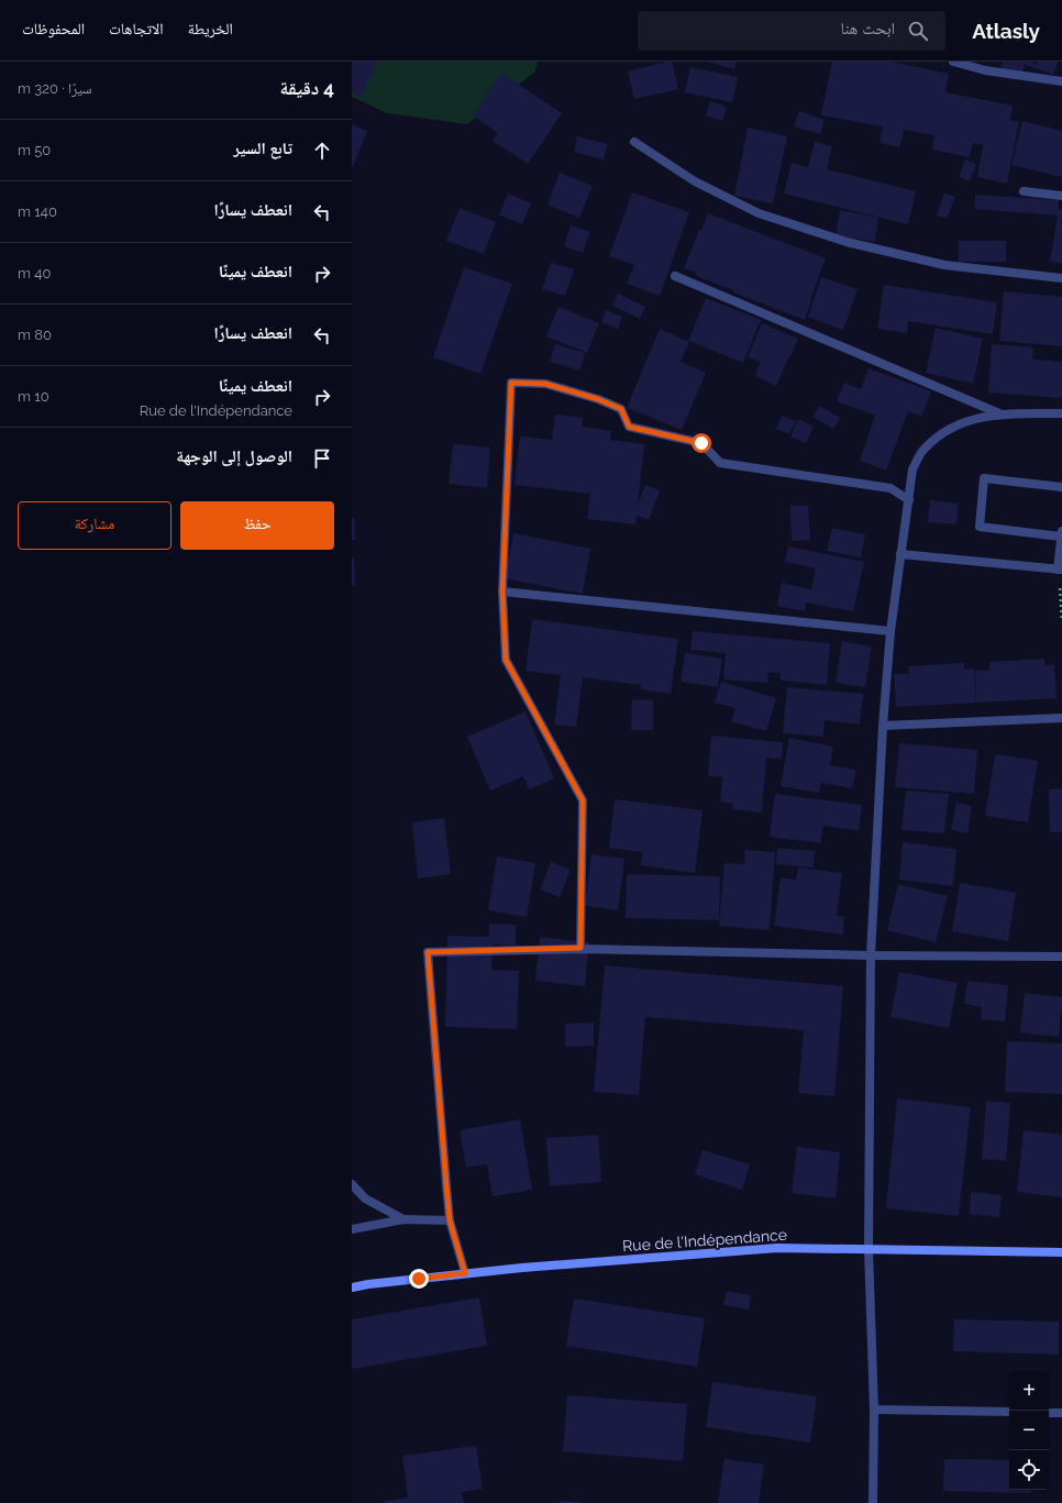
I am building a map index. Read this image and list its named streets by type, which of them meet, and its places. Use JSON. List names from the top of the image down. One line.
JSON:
{"streets":{"main road":["Rue de l'Indépendance"]},"page":{"header":"Atlasly","search":"ابحث هنا","nav":["الخريطة","الاتجاهات","المحفوظات"],"heading":["4 دقيقة","سيرًا · 320 m"],"list":[["تابع السير","50 m"],["انعطف يسارًا","140 m"],["انعطف يمينًا","40 m"],["انعطف يسارًا","80 m"],["انعطف يمينًا","Rue de l'Indépendance","10 m"],"الوصول إلى الوجهة"],"buttons":["حفظ","مشاركة"],"map_buttons":["+","−"]}}
